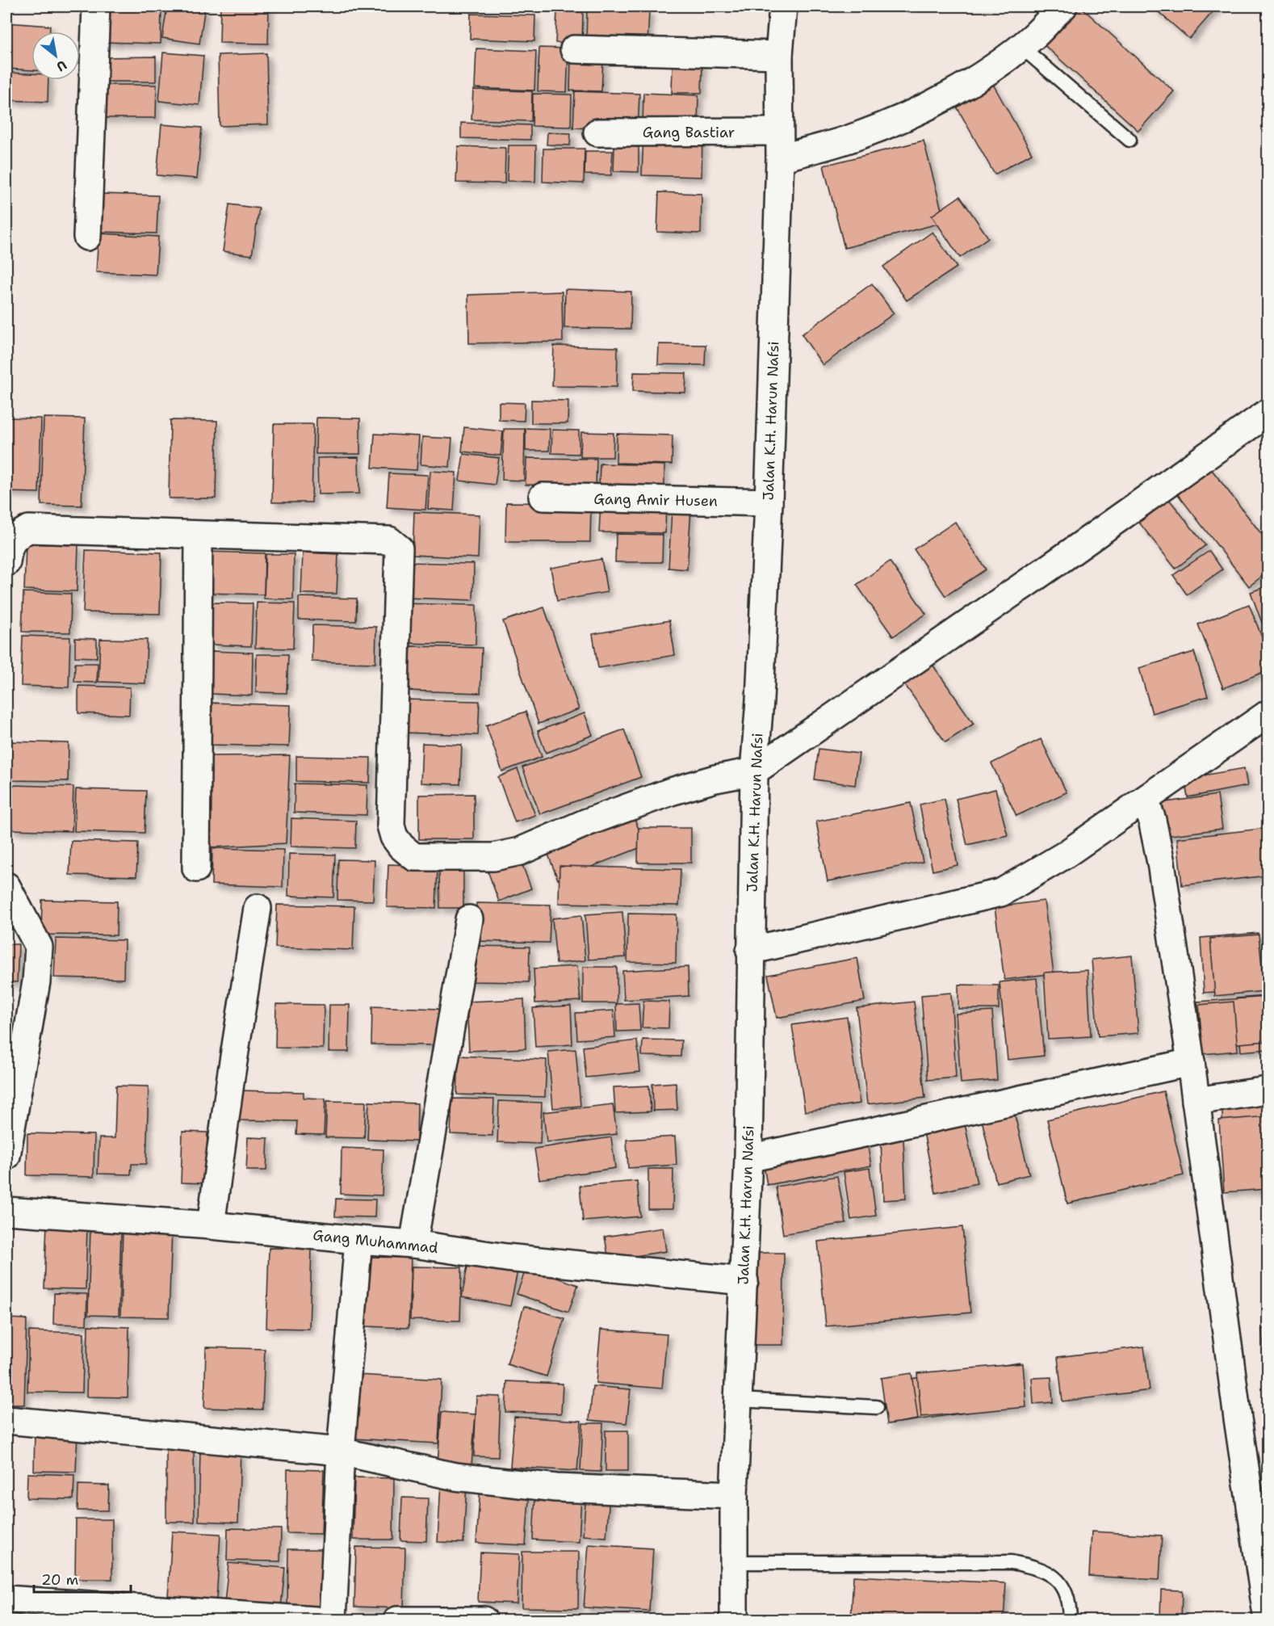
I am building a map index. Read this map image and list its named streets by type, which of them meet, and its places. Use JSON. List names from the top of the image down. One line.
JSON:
{"streets":{"street":["Gang Bastiar","Jalan K.H. Harun Nafsi","Gang Amir Husen","Gang Muhammad"]},"crossings":[["Gang Bastiar","Jalan K.H. Harun Nafsi"],["Jalan K.H. Harun Nafsi","Gang Amir Husen"],["Jalan K.H. Harun Nafsi","Gang Muhammad"]],"scale_bar":"20 m","north":"bottom right"}
